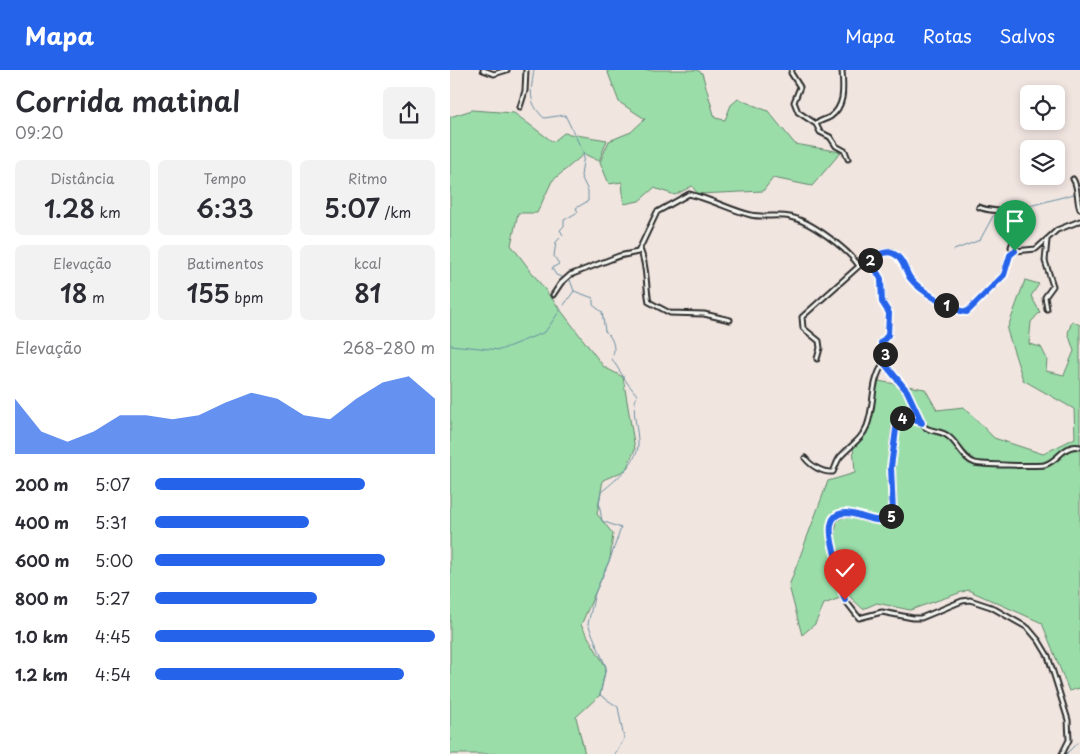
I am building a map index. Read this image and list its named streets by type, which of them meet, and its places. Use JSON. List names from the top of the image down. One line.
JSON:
{"page":{"header":"Mapa","nav":["Mapa","Rotas","Salvos"],"heading":["Corrida matinal","09:20"],"stats":[["Distância","1.28 km"],["Tempo","6:33"],["Ritmo","5:07 /km"],["Elevação","18 m"],["Batimentos","155 bpm"],["kcal","81"]],"pins":["2","1","3","4","5"],"chart":["Elevação","268–280 m"],"list":[{"name":"200 m","note":"5:07"},{"name":"400 m","note":"5:31"},{"name":"600 m","note":"5:00"},{"name":"800 m","note":"5:27"},{"name":"1.0 km","note":"4:45"},{"name":"1.2 km","note":"4:54"}]}}
